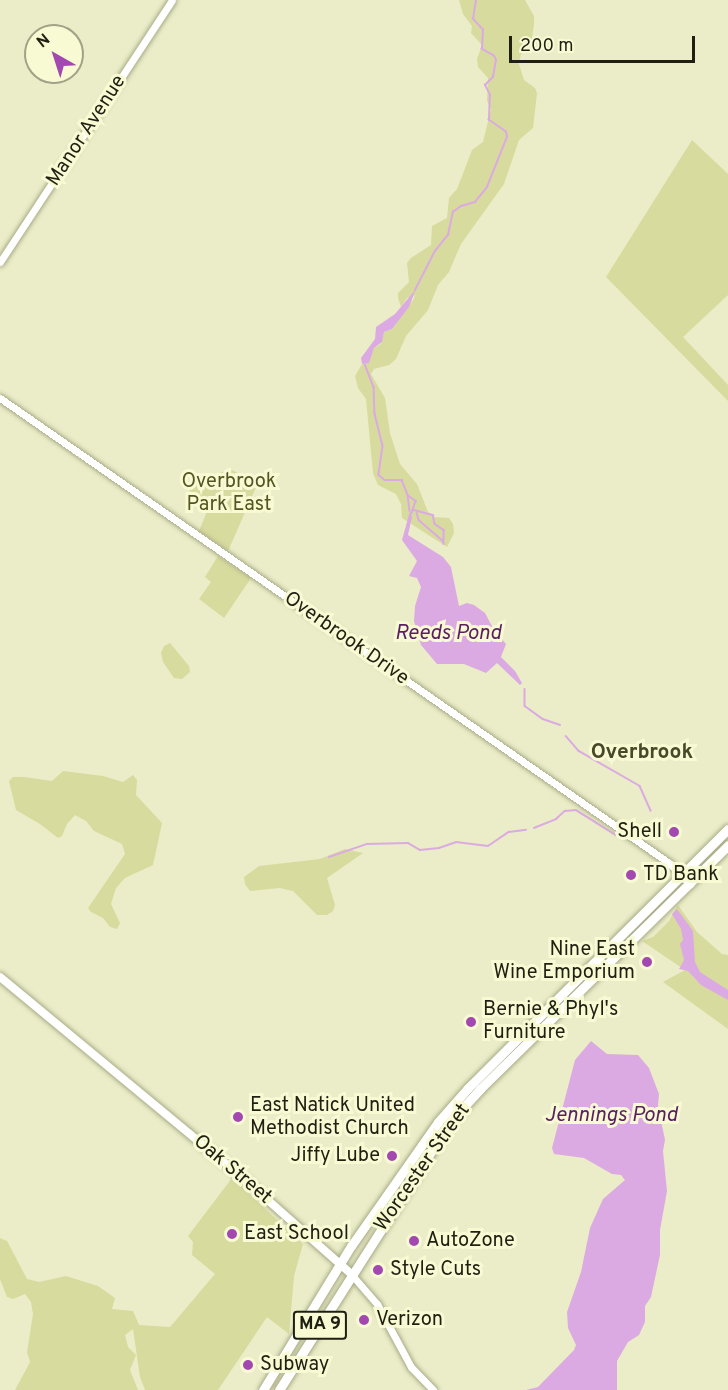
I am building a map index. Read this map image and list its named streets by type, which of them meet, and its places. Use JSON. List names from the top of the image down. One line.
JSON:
{"streets":{"highway":["Worcester Street","MA 9"],"main road":["Oak Street"],"street":["Manor Avenue","Overbrook Drive"]},"crossings":[["Overbrook Drive","Worcester Street"],["Worcester Street","Oak Street"]],"districts":["Overbrook"],"water":["Reeds Pond","Jennings Pond"],"parks":["Overbrook Park East"],"places":["Shell","TD Bank","Nine East Wine Emporium","Bernie & Phyl's Furniture","East Natick United Methodist Church","Jiffy Lube","East School","AutoZone","Style Cuts","Verizon","Subway"],"scale_bar":"200 m","north":"top left"}
